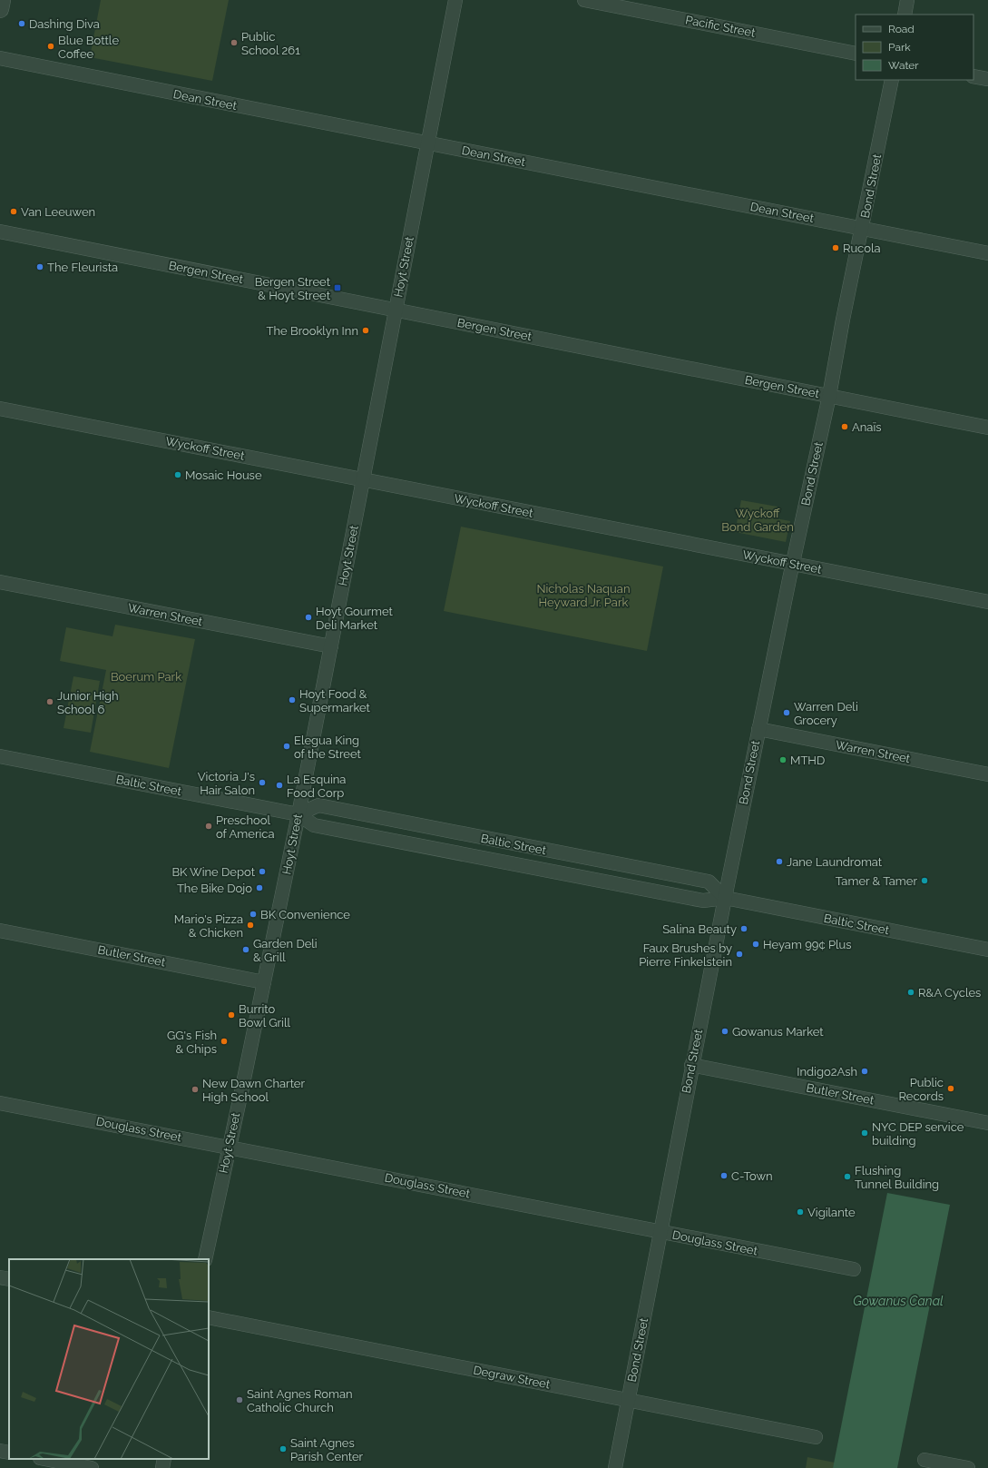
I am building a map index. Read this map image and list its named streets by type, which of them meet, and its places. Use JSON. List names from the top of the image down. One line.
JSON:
{"streets":{"street":["Pacific Street","Dean Street","Bond Street","Hoyt Street","Bergen Street","Wyckoff Street","Warren Street","Baltic Street","Butler Street","Douglass Street","Degraw Street"]},"crossings":[["Dean Street","Bond Street"],["Dean Street","Hoyt Street"],["Bond Street","Bergen Street"],["Bond Street","Wyckoff Street"],["Bond Street","Warren Street"],["Bond Street","Baltic Street"],["Bond Street","Butler Street"],["Bond Street","Douglass Street"],["Bond Street","Degraw Street"],["Hoyt Street","Bergen Street"],["Hoyt Street","Wyckoff Street"],["Hoyt Street","Warren Street"],["Hoyt Street","Baltic Street"],["Hoyt Street","Butler Street"],["Hoyt Street","Douglass Street"]],"water":["Gowanus Canal"],"parks":["Wyckoff Bond Garden","Nicholas Naquan Heyward Jr. Park","Boerum Park"],"places":{"other":["Dashing Diva","Public School 261","Blue Bottle Coffee","Van Leeuwen","Rucola","The Fleurista","The Brooklyn Inn","Anaïs","Mosaic House","Hoyt Gourmet Deli Market","Hoyt Food & Supermarket","Junior High School 6","Warren Deli Grocery","Elegua King of the Street","MTHD","Victoria J's Hair Salon","La Esquina Food Corp","Preschool of America","Jane Laundromat","BK Wine Depot","Tamer & Tamer","The Bike Dojo","BK Convenience","Mario's Pizza & Chicken","Salina Beauty","Heyam 99¢ Plus","Garden Deli & Grill","Faux Brushes by Pierre Finkelstein","R&A Cycles","Burrito Bowl Grill","Gowanus Market","GG's Fish & Chips","Indigo2Ash","Public Records","New Dawn Charter High School","NYC DEP service building","C-Town","Flushing Tunnel Building","Vigilante","Saint Agnes Roman Catholic Church","Saint Agnes Parish Center"],"transit":["Bergen Street & Hoyt Street"]},"legend":["Road","Park","Water"]}
